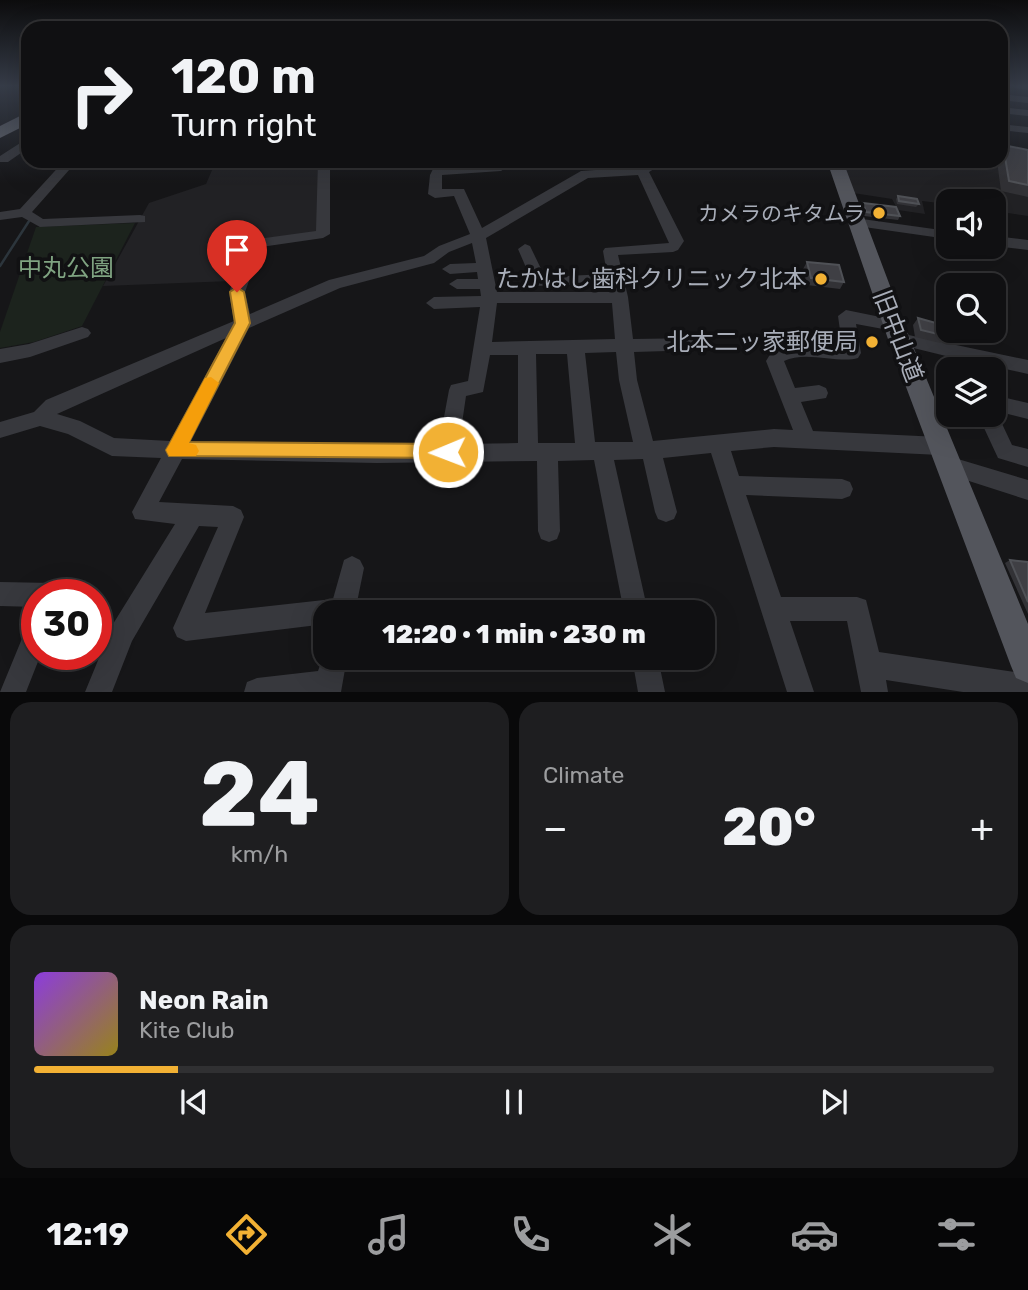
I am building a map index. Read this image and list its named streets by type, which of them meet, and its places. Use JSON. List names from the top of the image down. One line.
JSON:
{"streets":{"main road":["旧中山道"]},"parks":["中丸公園"],"places":["カメラのキタムラ","たかはし歯科クリニック北本","北本二ッ家郵便局"],"page":{"turn":["120 m","Turn right"],"limit":"30","trip":"12:20 · 1 min · 230 m","tile":[["24","km/h"],"Climate"],"heat":["−","20°","+"],"song":["Neon Rain","Kite Club"],"tabs":"12:19"}}
